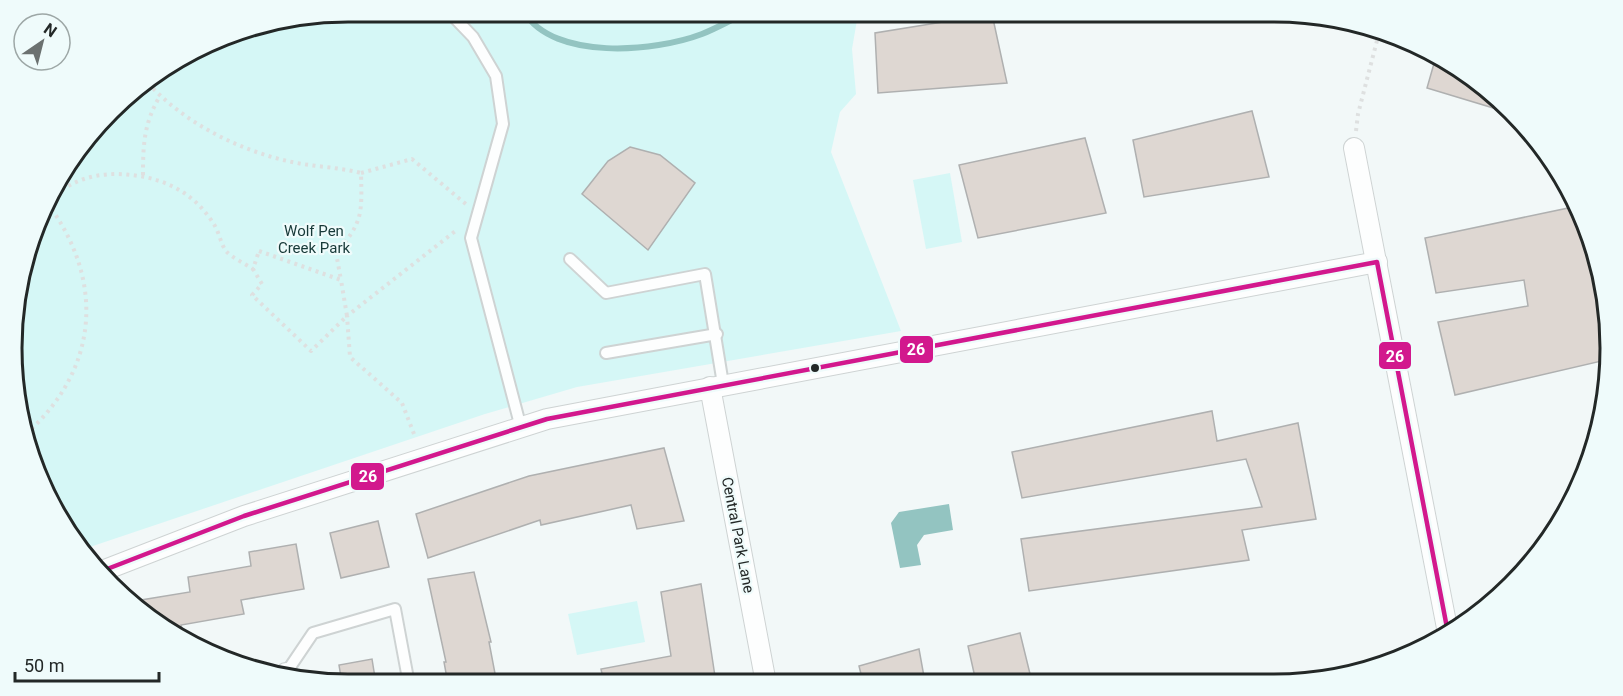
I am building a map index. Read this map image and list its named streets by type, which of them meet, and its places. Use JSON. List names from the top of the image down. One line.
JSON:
{"streets":{"street":["Central Park Lane"]},"parks":["Wolf Pen Creek Park"],"lines":["transit line 26"],"scale_bar":"50 m","north":"top right"}
